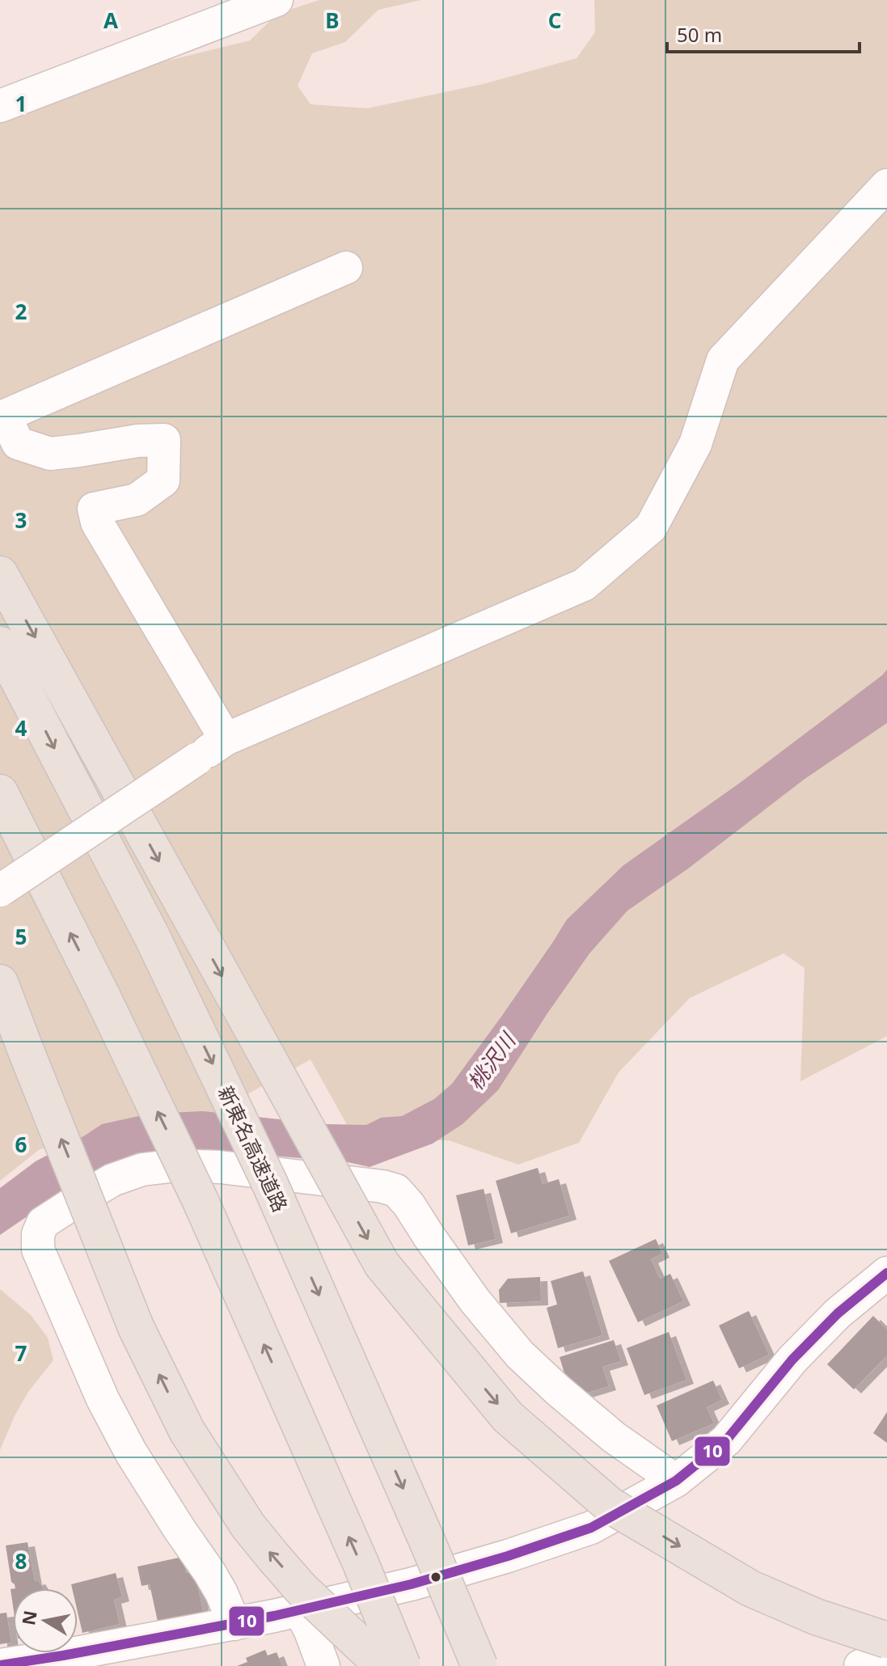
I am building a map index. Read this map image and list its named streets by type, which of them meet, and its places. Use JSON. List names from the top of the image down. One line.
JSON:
{"streets":{"highway":["新東名高速道路"]},"water":["桃沢川"],"lines":["transit line 10"],"scale_bar":"50 m","north":"left","grid":{"columns":["A","B","C"],"rows":["1","2","3","4","5","6","7","8"]}}
